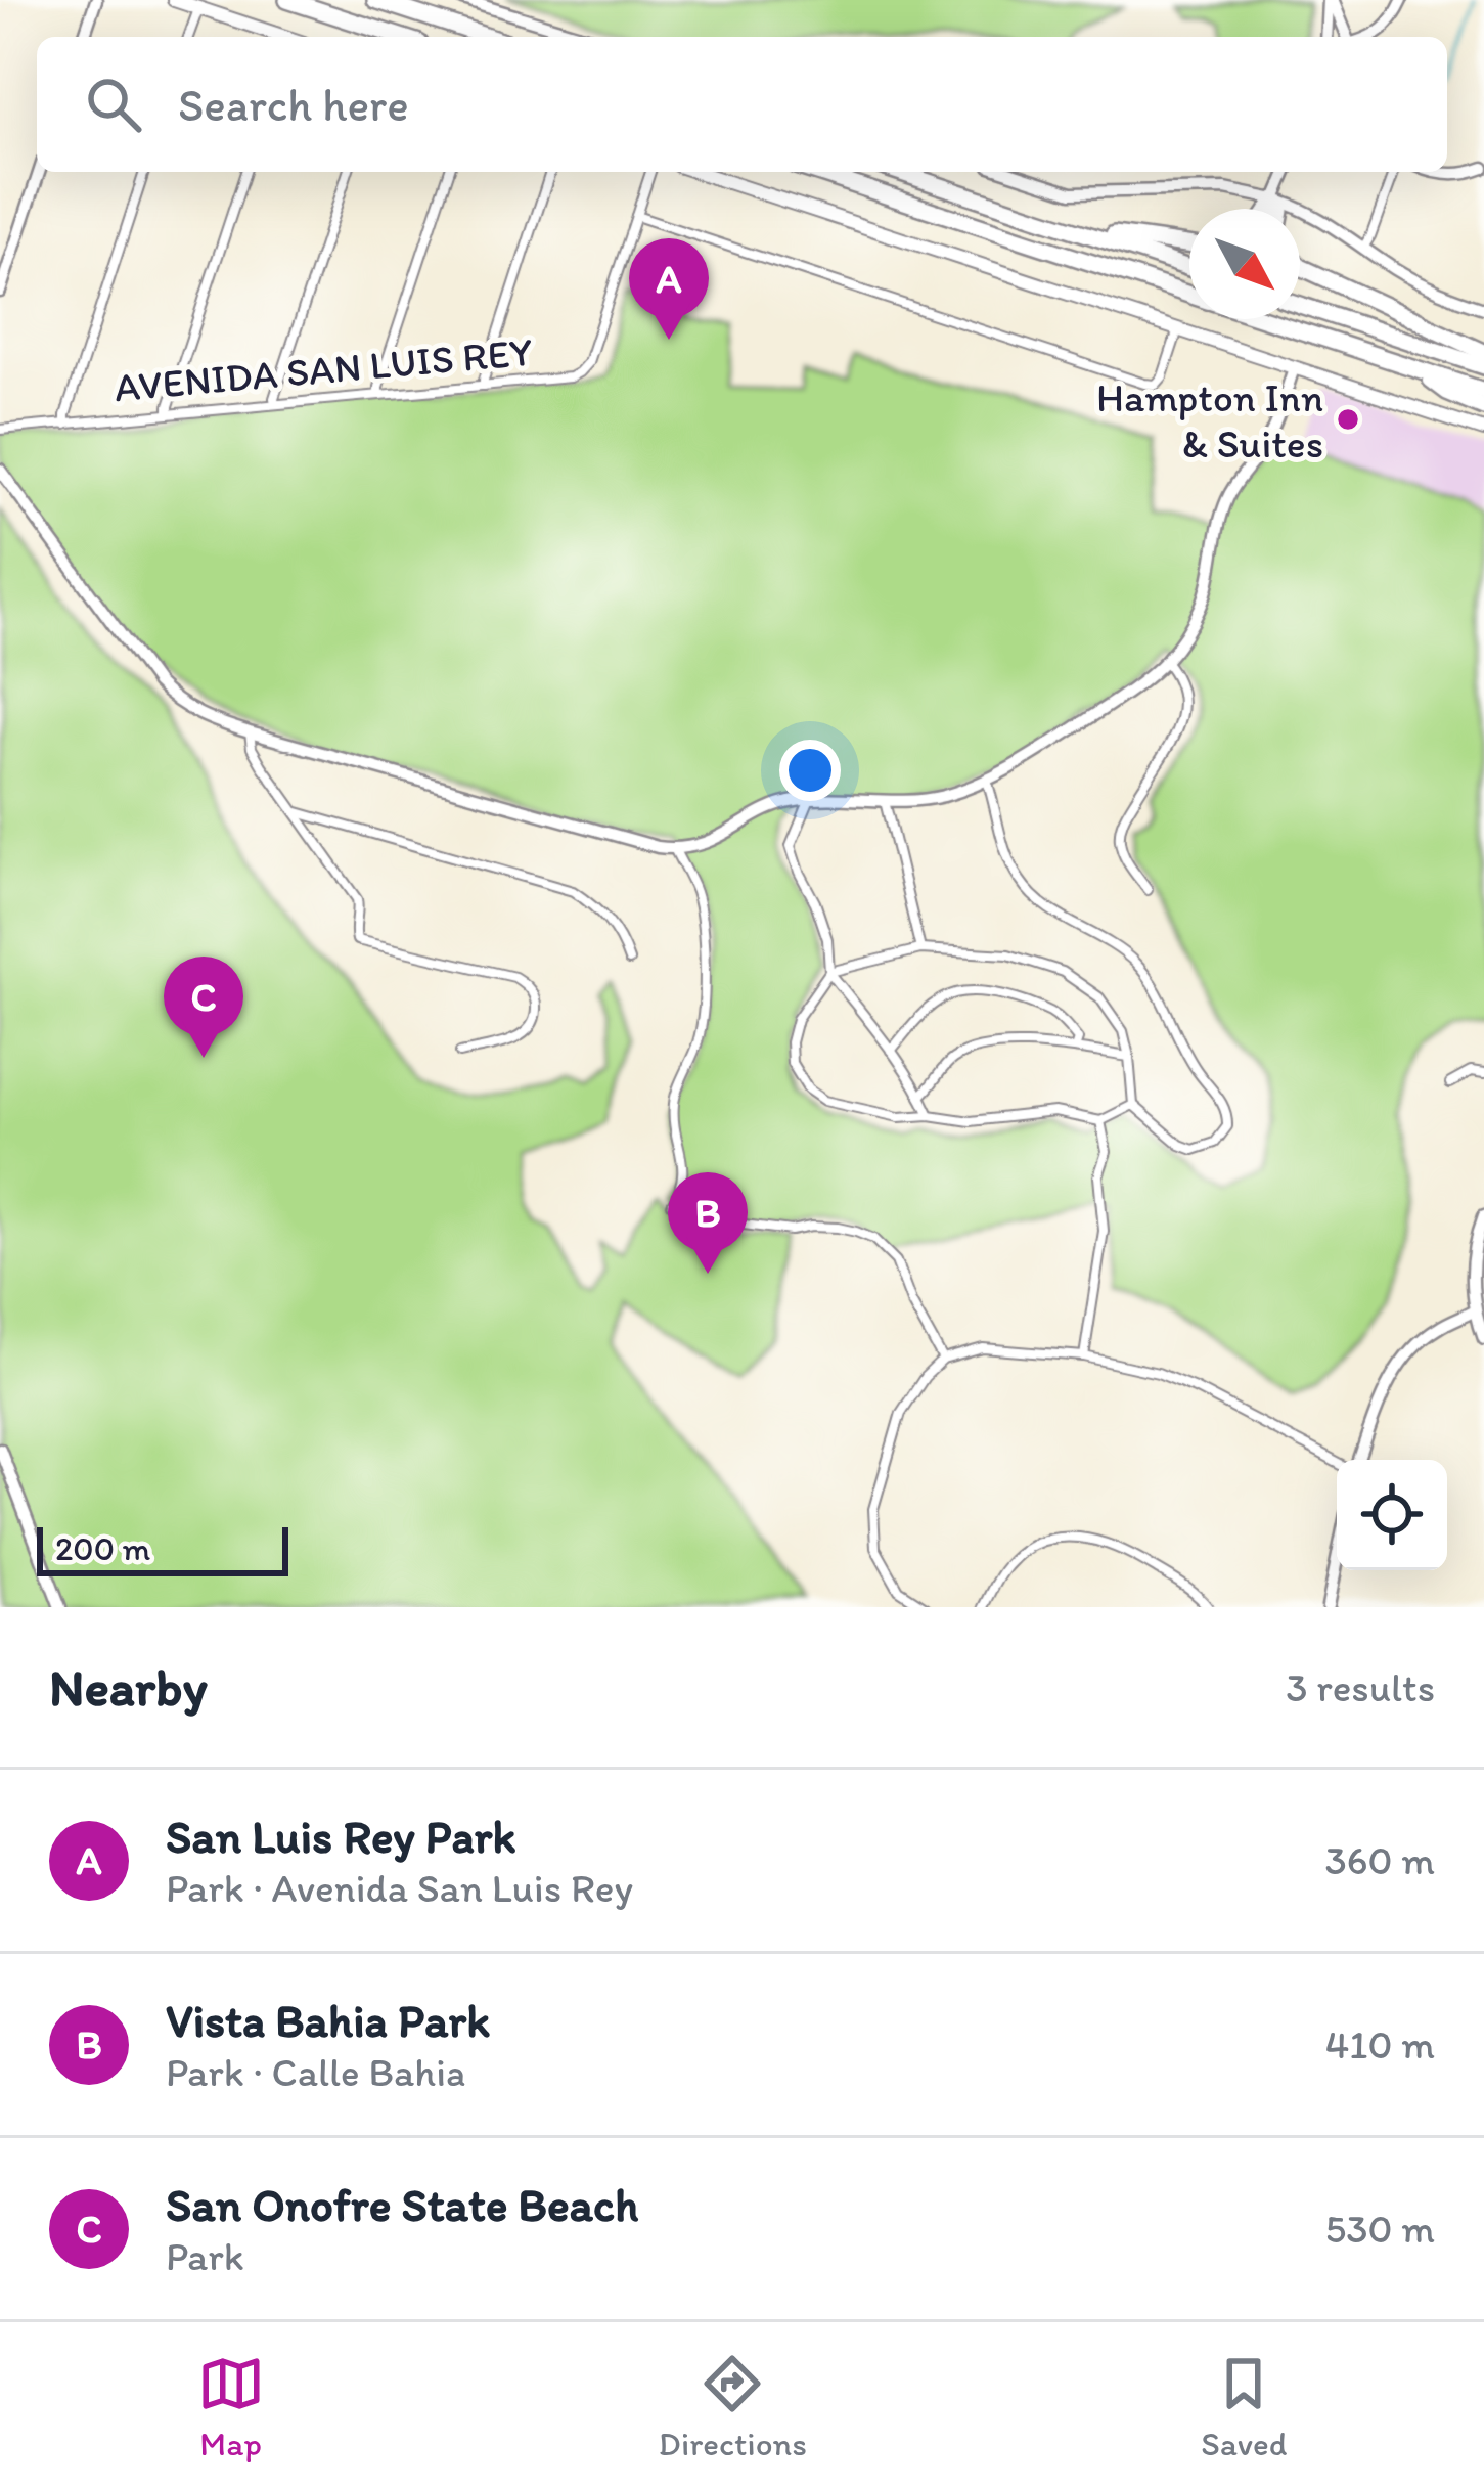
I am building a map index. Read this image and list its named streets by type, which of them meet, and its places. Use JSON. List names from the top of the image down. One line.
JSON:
{"streets":{"street":["AVENIDA SAN LUIS REY"]},"places":["Hampton Inn & Suites"],"scale_bar":"200 m","north":"bottom right","page":{"search":"Search here","pins":["A","C","B"],"scale":"200 m","heading":["Nearby","3 results"],"list":[{"mark":"A","name":"San Luis Rey Park","note":"Park · Avenida San Luis Rey","value":"360 m"},{"mark":"B","name":"Vista Bahia Park","note":"Park · Calle Bahia","value":"410 m"},{"mark":"C","name":"San Onofre State Beach","note":"Park","value":"530 m"}],"nav":["Map","Directions","Saved"]}}
